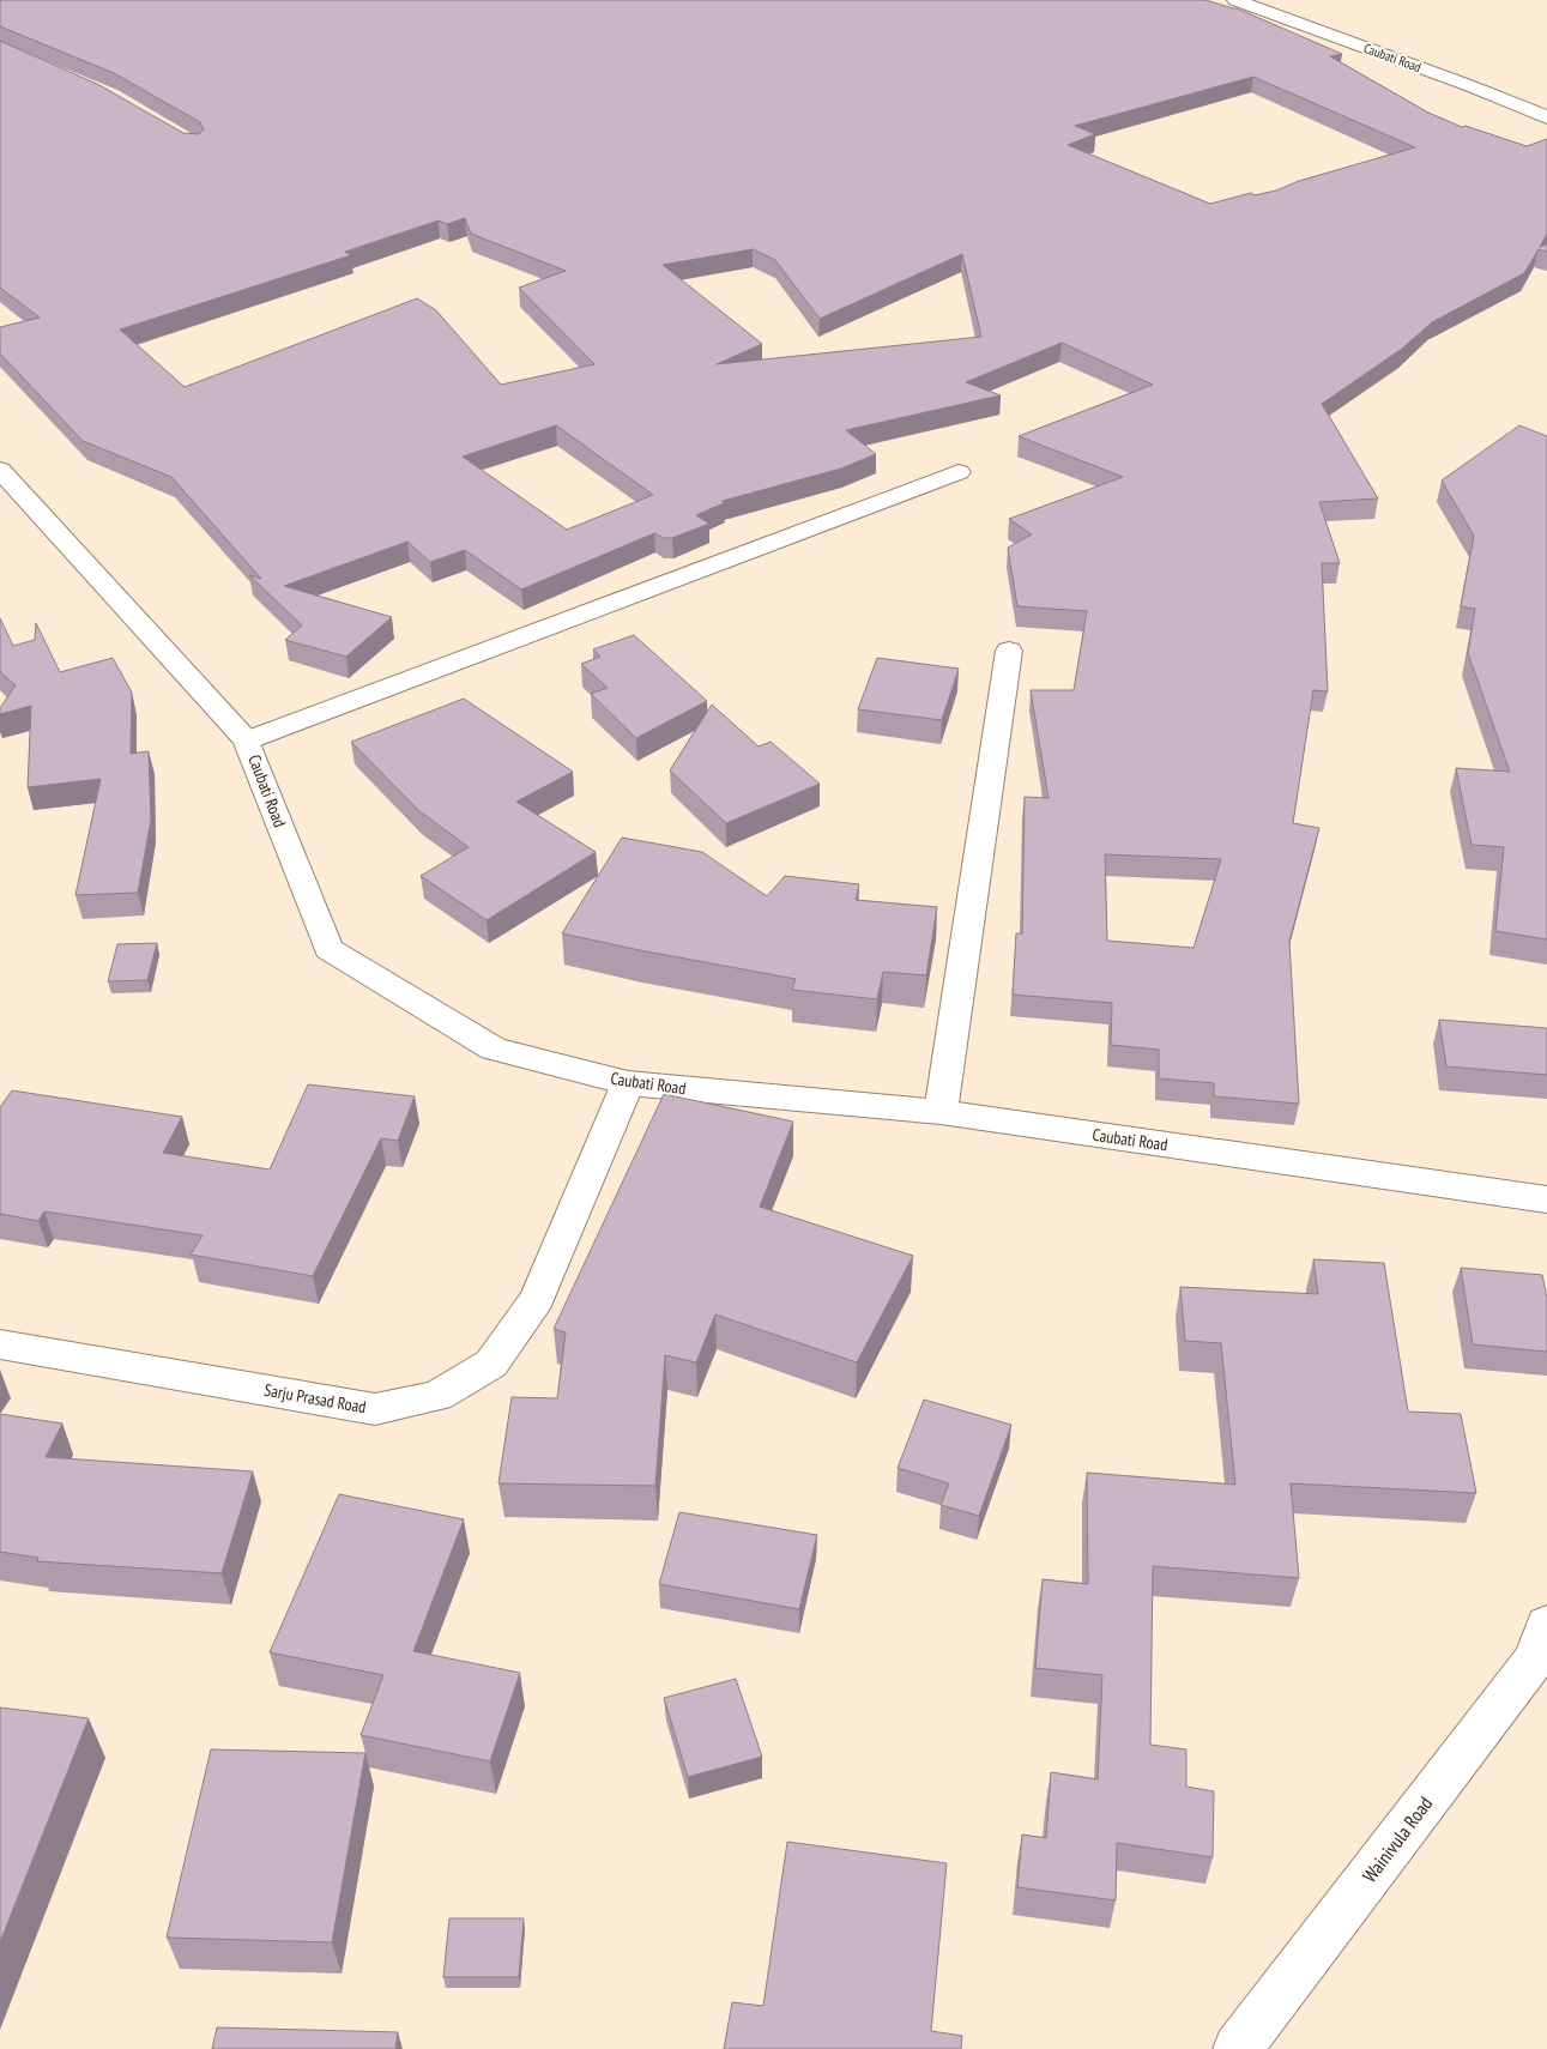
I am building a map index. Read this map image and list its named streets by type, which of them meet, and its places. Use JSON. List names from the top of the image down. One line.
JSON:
{"streets":{"street":["Caubati Road","Sarju Prasad Road","Wainivula Road"]},"crossings":[["Caubati Road","Sarju Prasad Road"]]}
